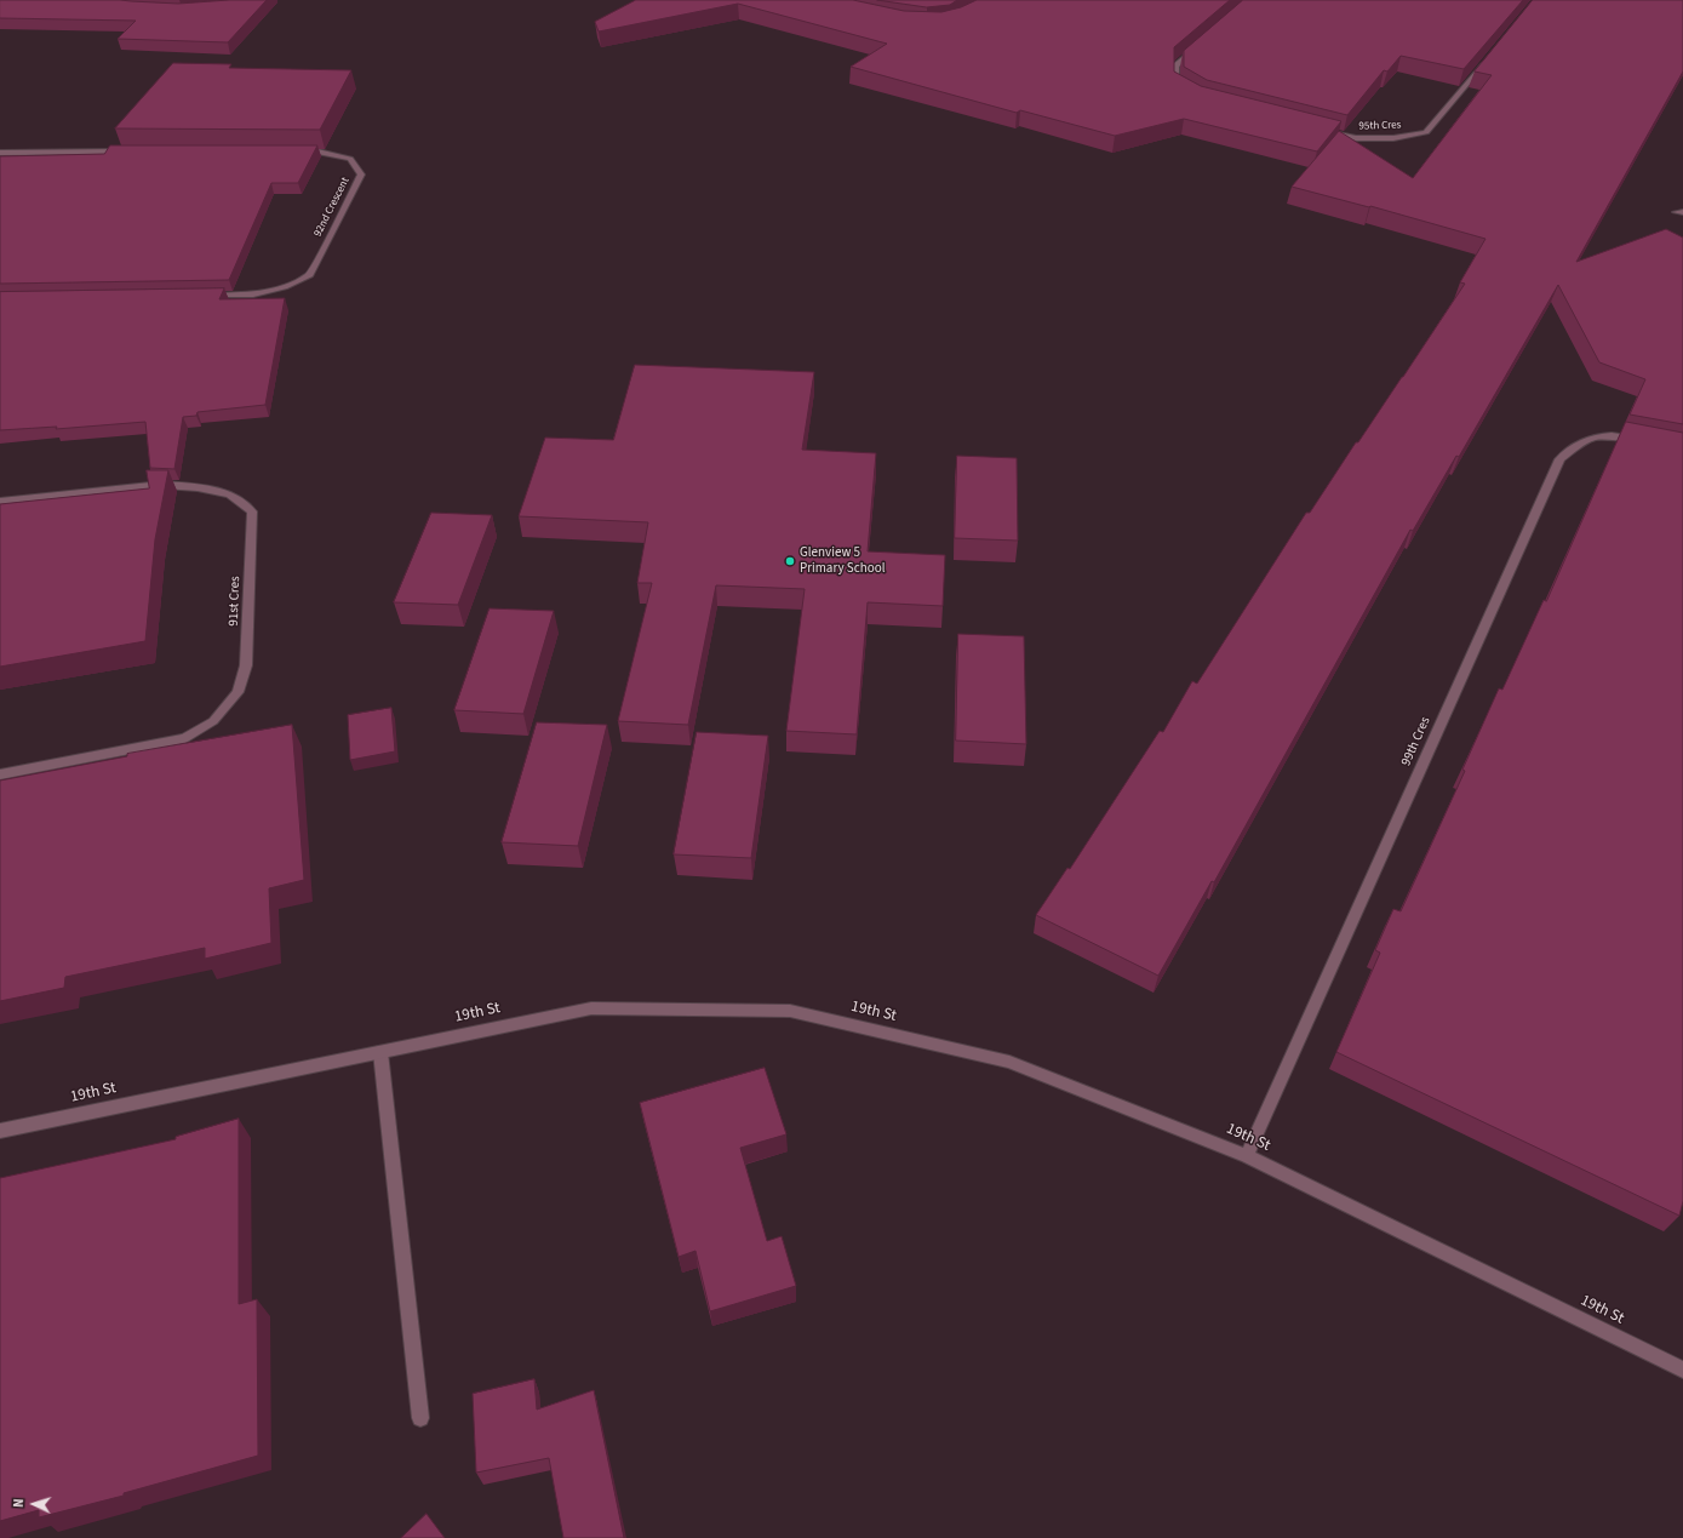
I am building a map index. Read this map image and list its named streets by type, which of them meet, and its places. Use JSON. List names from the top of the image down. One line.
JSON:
{"streets":{"street":["95th Cres","92nd Crescent","91st Cres","99th Cres","19th St"]},"crossings":[["99th Cres","19th St"]],"places":["Glenview 5 Primary School"],"north":"left"}
